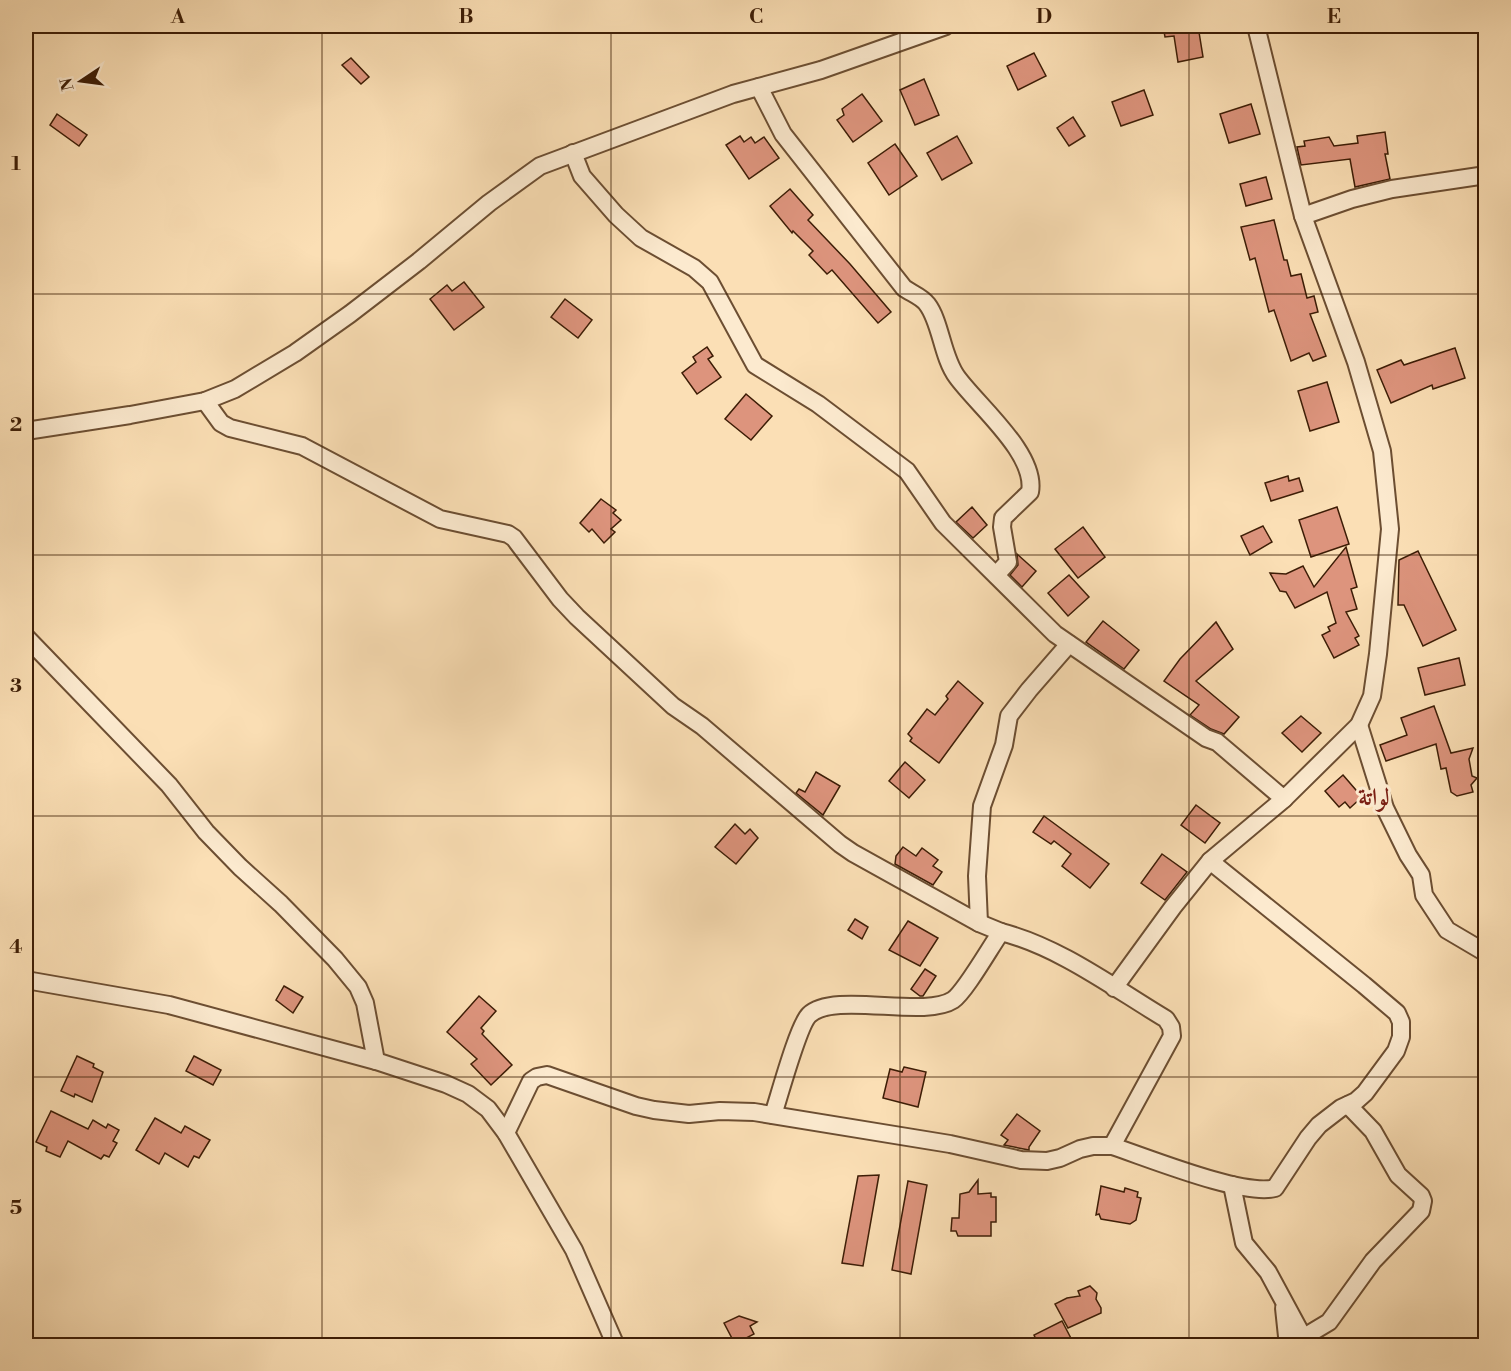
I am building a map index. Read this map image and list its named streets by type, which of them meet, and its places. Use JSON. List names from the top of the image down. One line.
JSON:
{"districts":["لواتة"],"north":"left","grid":{"columns":["A","B","C","D","E"],"rows":["1","2","3","4","5"]}}
